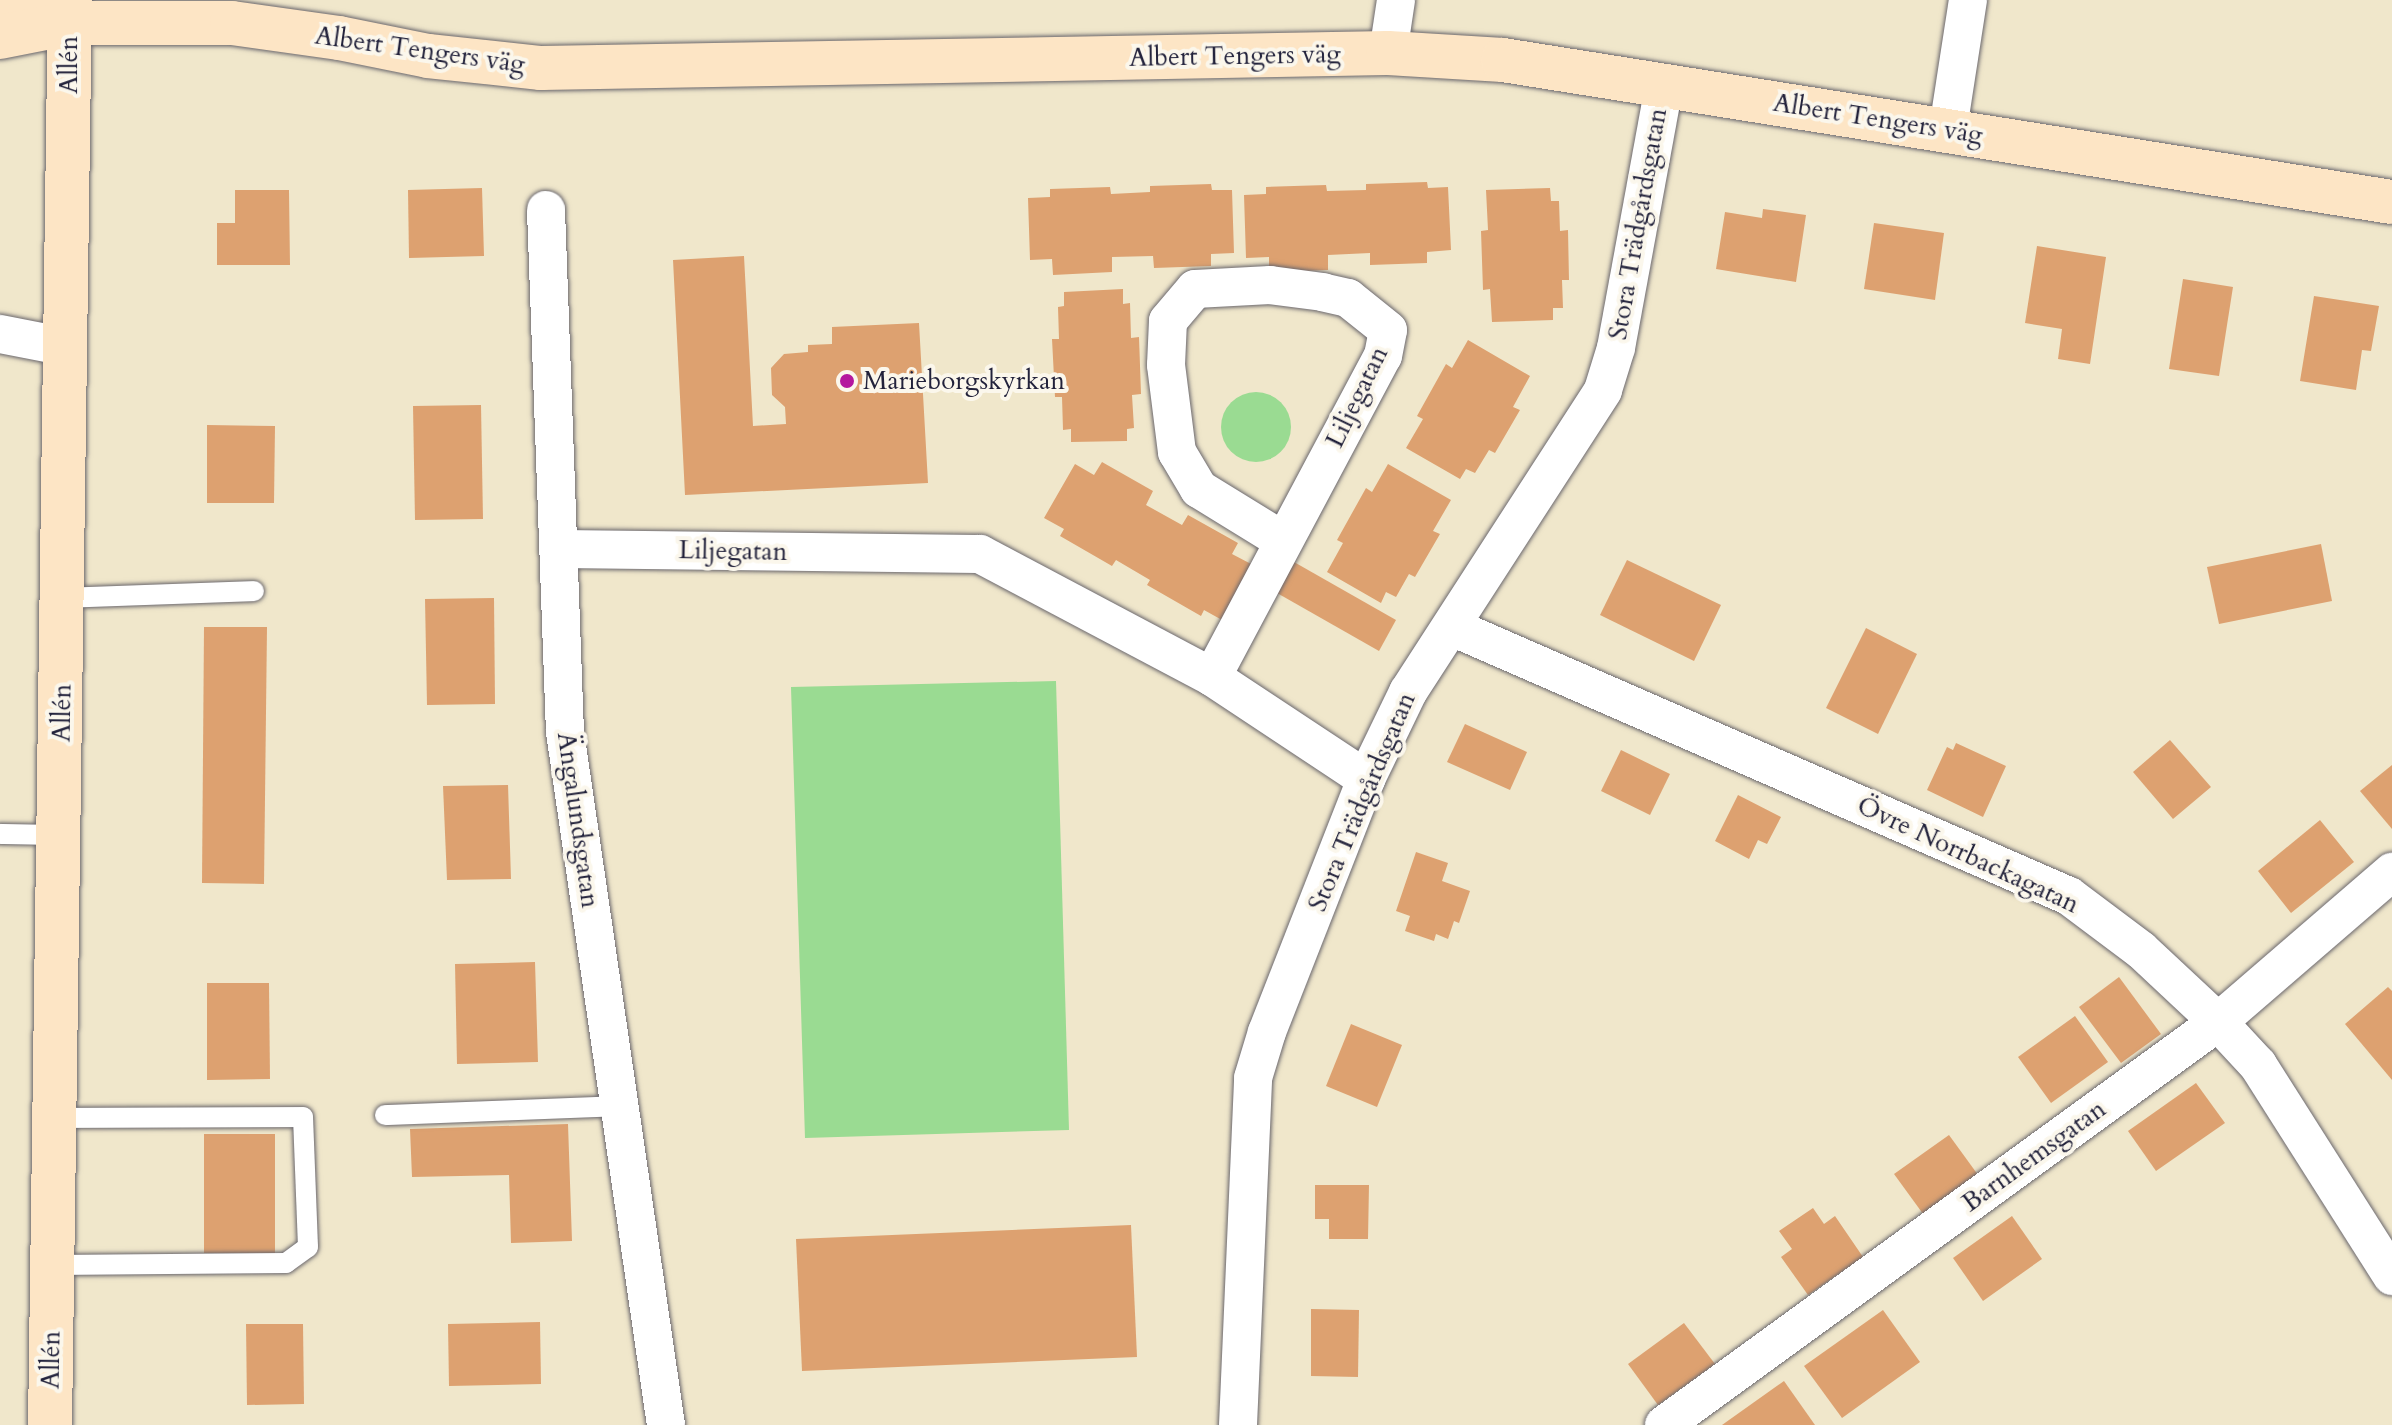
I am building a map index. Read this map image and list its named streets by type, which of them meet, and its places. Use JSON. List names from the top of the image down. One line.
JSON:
{"streets":{"street":["Albert Tengers väg","Allén","Stora Trädgårdsgatan","Liljegatan","Ängalundsgatan","Övre Norrbackagatan","Barnhemsgatan"]},"crossings":[["Albert Tengers väg","Allén"],["Albert Tengers väg","Stora Trädgårdsgatan"],["Stora Trädgårdsgatan","Liljegatan"],["Stora Trädgårdsgatan","Övre Norrbackagatan"],["Liljegatan","Ängalundsgatan"],["Övre Norrbackagatan","Barnhemsgatan"]],"places":["Marieborgskyrkan"]}
